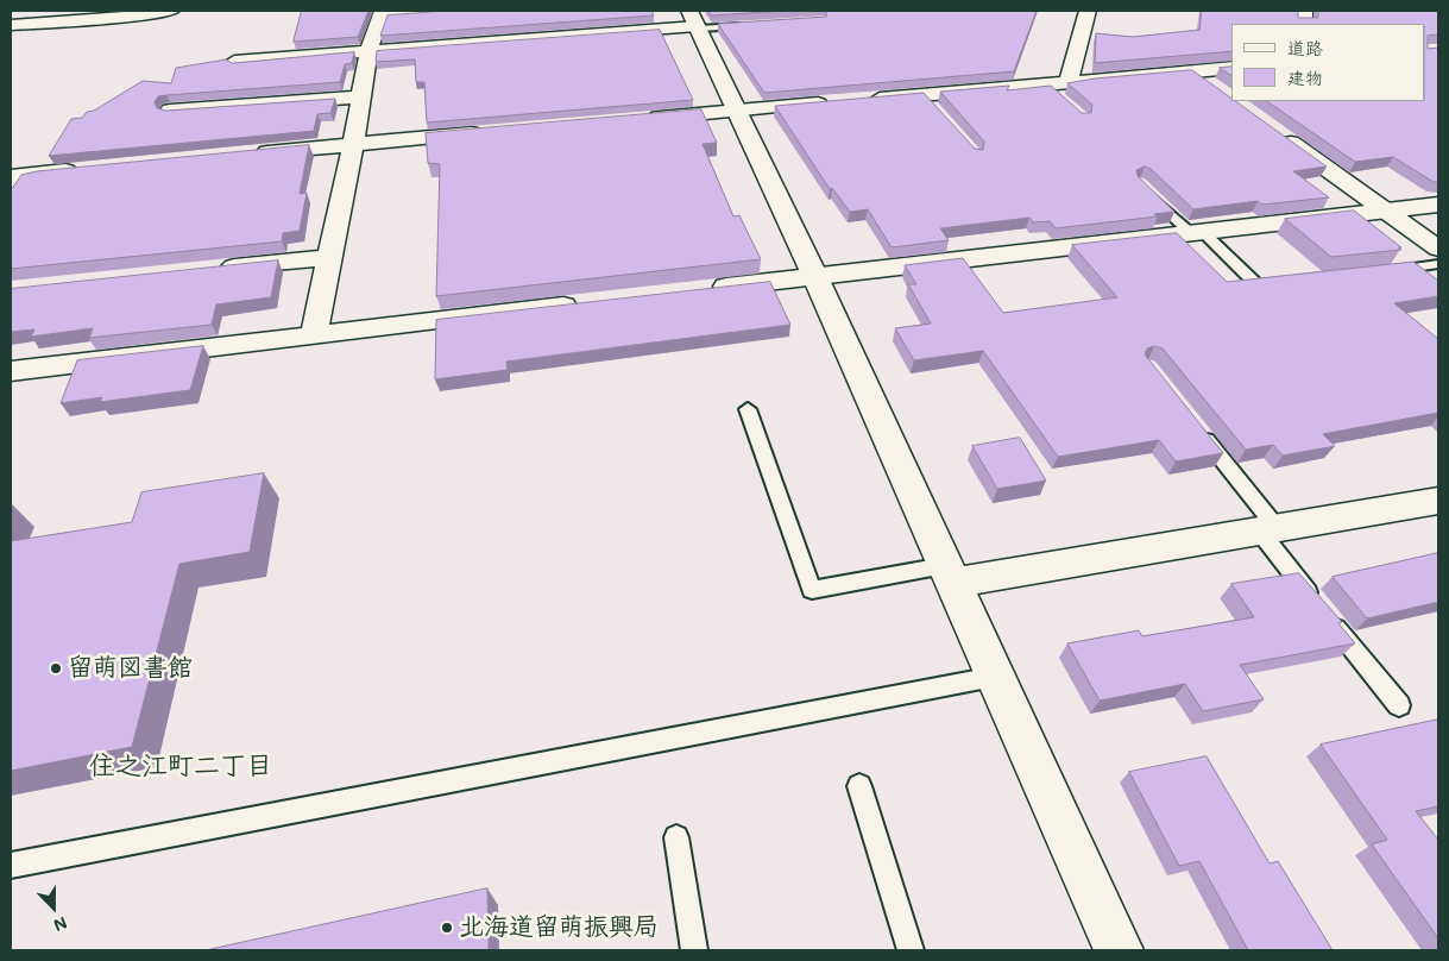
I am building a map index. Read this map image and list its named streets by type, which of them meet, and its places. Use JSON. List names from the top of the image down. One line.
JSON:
{"districts":["住之江町二丁目"],"places":["留萌図書館","北海道留萌振興局"],"legend":["道路","建物"],"north":"bottom"}
